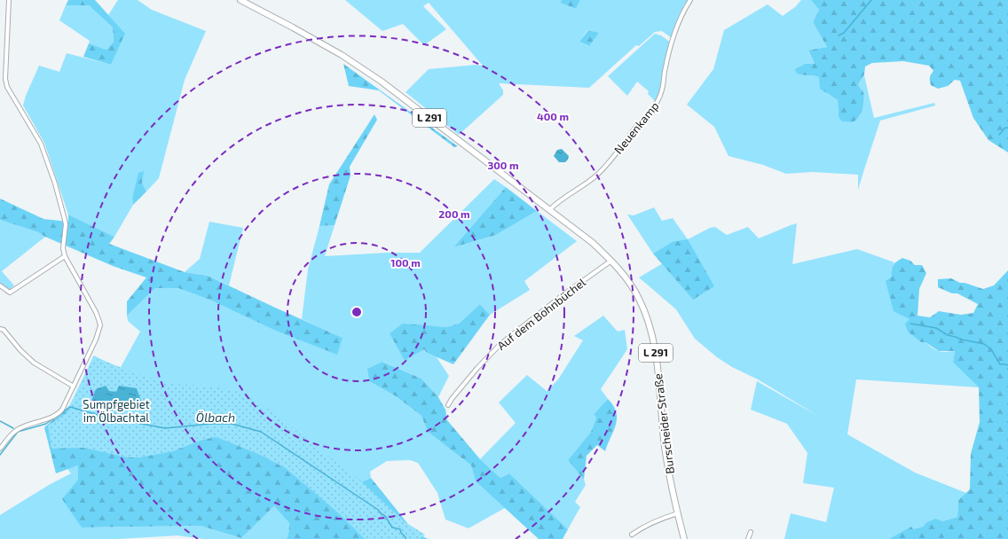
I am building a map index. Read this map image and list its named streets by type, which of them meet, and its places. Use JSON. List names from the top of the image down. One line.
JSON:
{"streets":{"main road":["L 291","Burscheider Straße"],"street":["Neuenkamp","Auf dem Bohnbüchel"]},"crossings":[["Neuenkamp","Burscheider Straße"],["Auf dem Bohnbüchel","Burscheider Straße"]],"water":["Ölbach"],"parks":["Sumpfgebiet im Ölbachtal"],"rings":["400 m","300 m","200 m","100 m"]}
